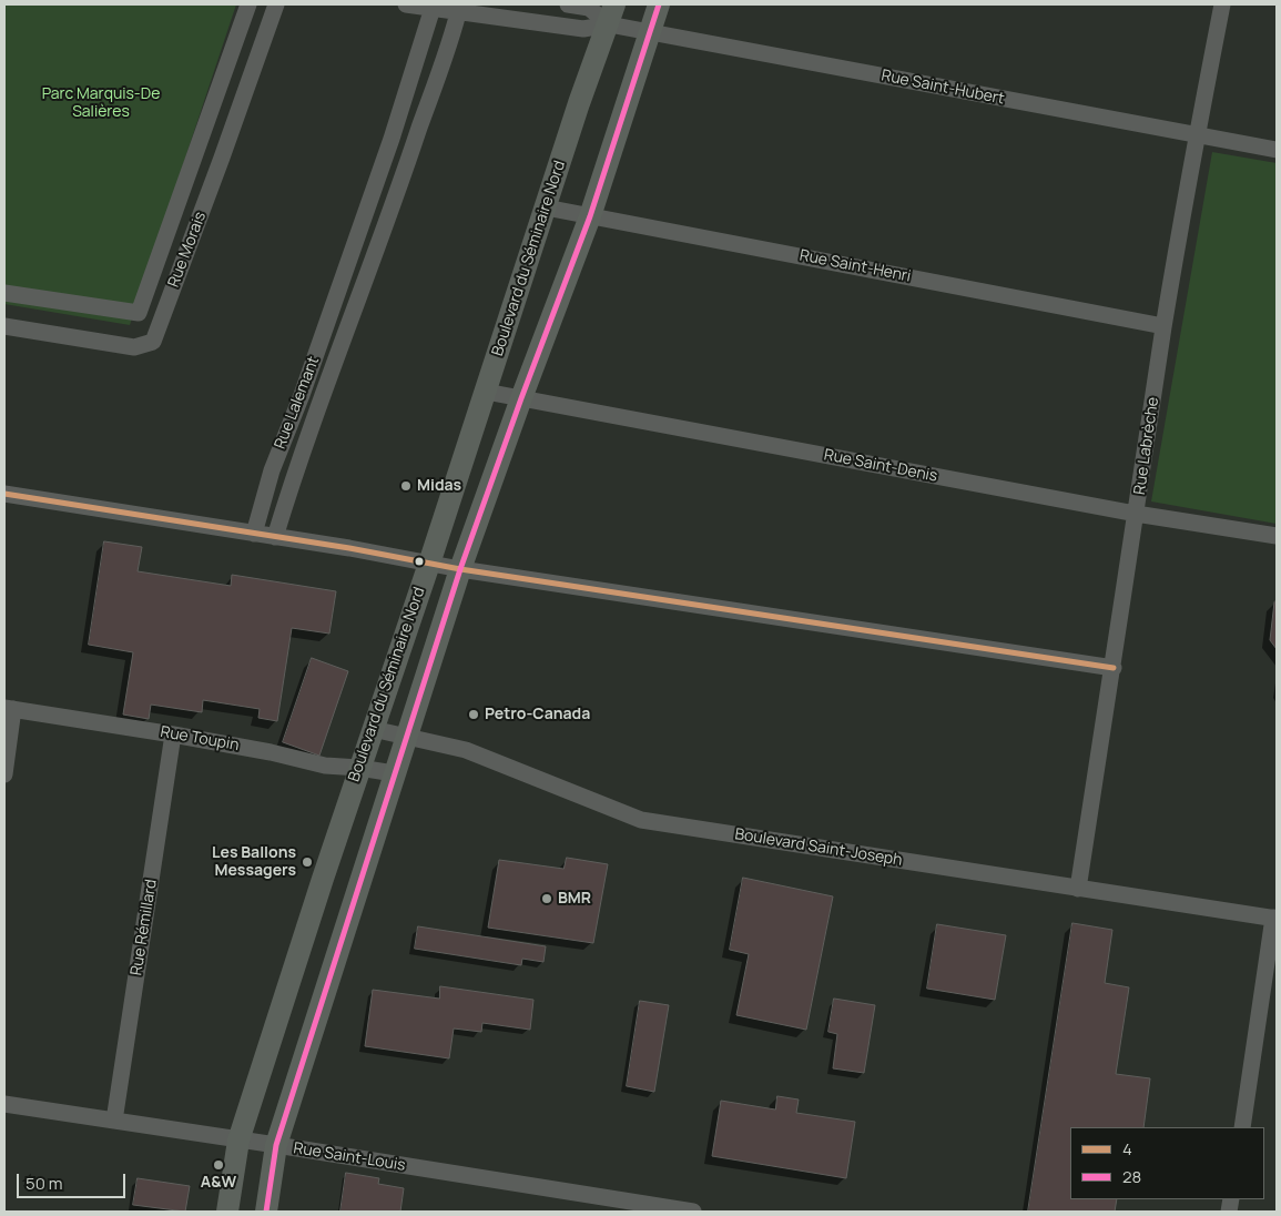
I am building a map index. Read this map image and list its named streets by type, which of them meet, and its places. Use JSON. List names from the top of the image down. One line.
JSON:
{"streets":{"main road":["Boulevard du Séminaire Nord"],"street":["Rue Saint-Hubert","Rue Morais","Rue Saint-Henri","Rue Lalemant","Rue Labrèche","Rue Saint-Denis","Rue Toupin","Boulevard Saint-Joseph","Rue Rémillard","Rue Saint-Louis"]},"crossings":[["Rue Saint-Hubert","Boulevard du Séminaire Nord"],["Rue Saint-Hubert","Rue Lalemant"],["Rue Saint-Hubert","Rue Labrèche"],["Boulevard du Séminaire Nord","Rue Saint-Henri"],["Boulevard du Séminaire Nord","Rue Saint-Denis"],["Boulevard du Séminaire Nord","Rue Toupin"],["Boulevard du Séminaire Nord","Boulevard Saint-Joseph"],["Boulevard du Séminaire Nord","Rue Saint-Louis"],["Rue Saint-Henri","Rue Labrèche"],["Rue Labrèche","Rue Saint-Denis"],["Rue Labrèche","Boulevard Saint-Joseph"],["Rue Toupin","Rue Rémillard"],["Rue Rémillard","Rue Saint-Louis"]],"parks":["Parc Marquis-De Salières"],"places":["Midas","Petro-Canada","Les Ballons Messagers","BMR","A&W"],"lines":["transit line 28","transit line 4"],"legend":["4","28"],"scale_bar":"50 m"}
